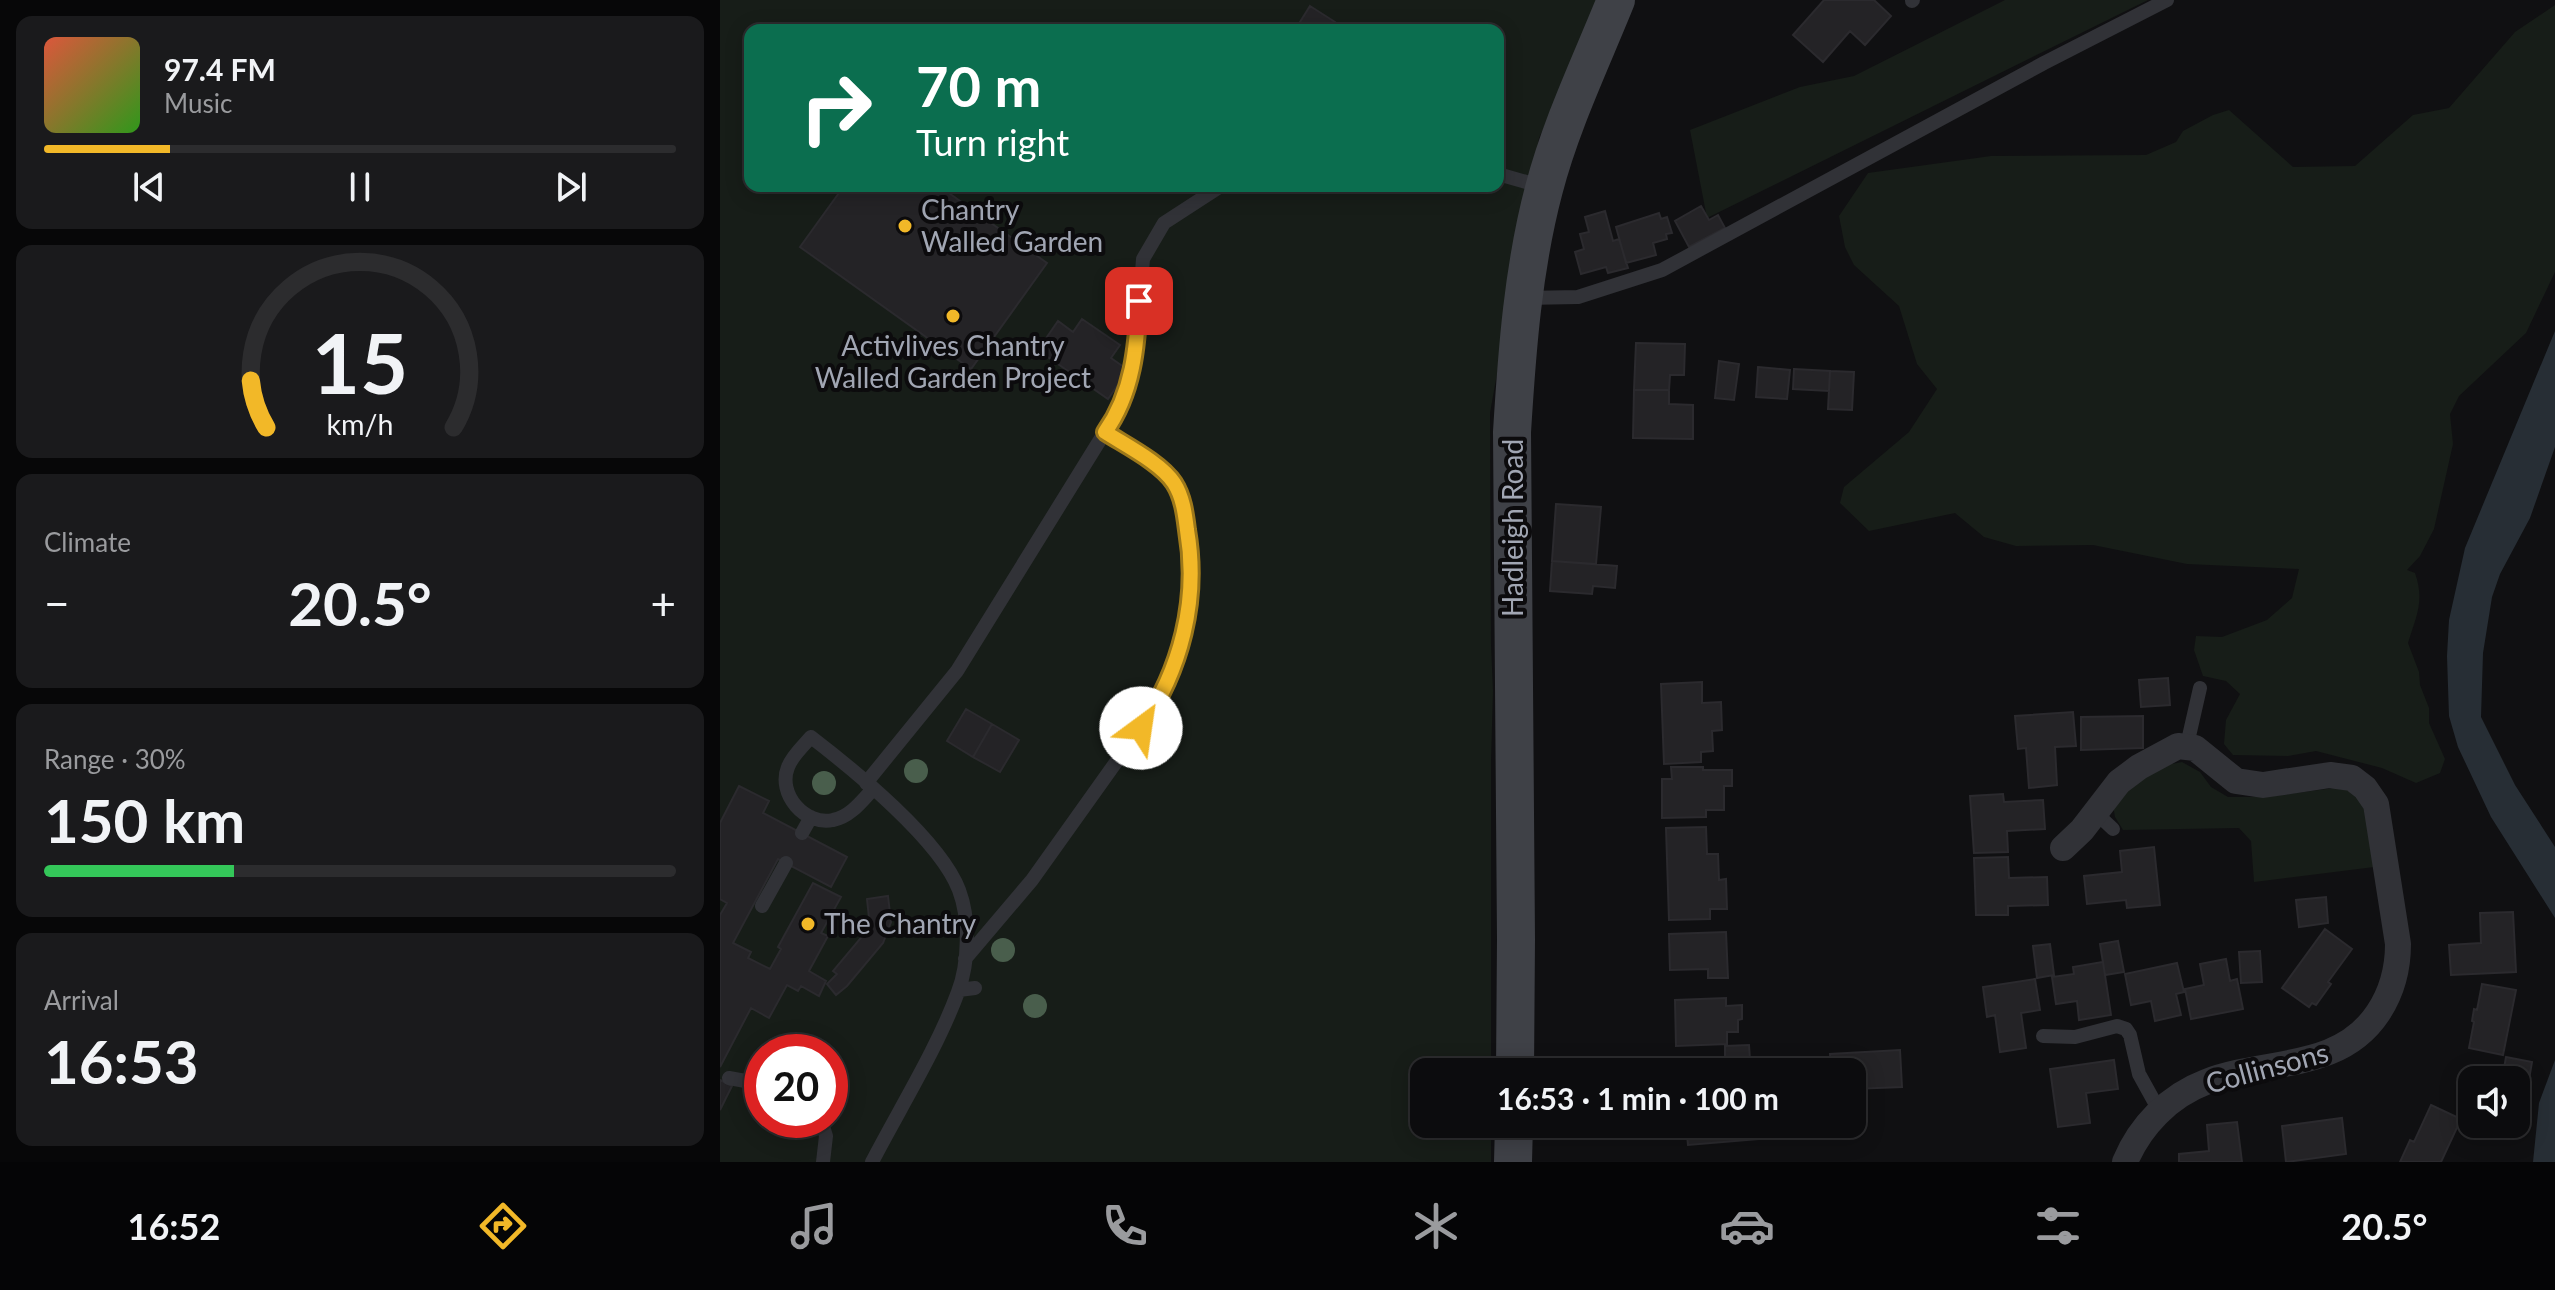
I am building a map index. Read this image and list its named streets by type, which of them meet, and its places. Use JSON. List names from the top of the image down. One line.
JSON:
{"streets":{"street":["Hadleigh Road","Collinsons"]},"places":["Chantry Walled Garden","Activlives Chantry Walled Garden Project","The Chantry"],"page":{"turn":["70 m","Turn right"],"song":["97.4 FM","Music"],"tile":["Climate",["Range · 30%","150 km"],["Arrival","16:53"]],"heat":["−","20.5°","+"],"limit":"20","trip":"16:53 · 1 min · 100 m","tabs":["16:52","20.5°"],"gauge":["15","km/h"]}}
